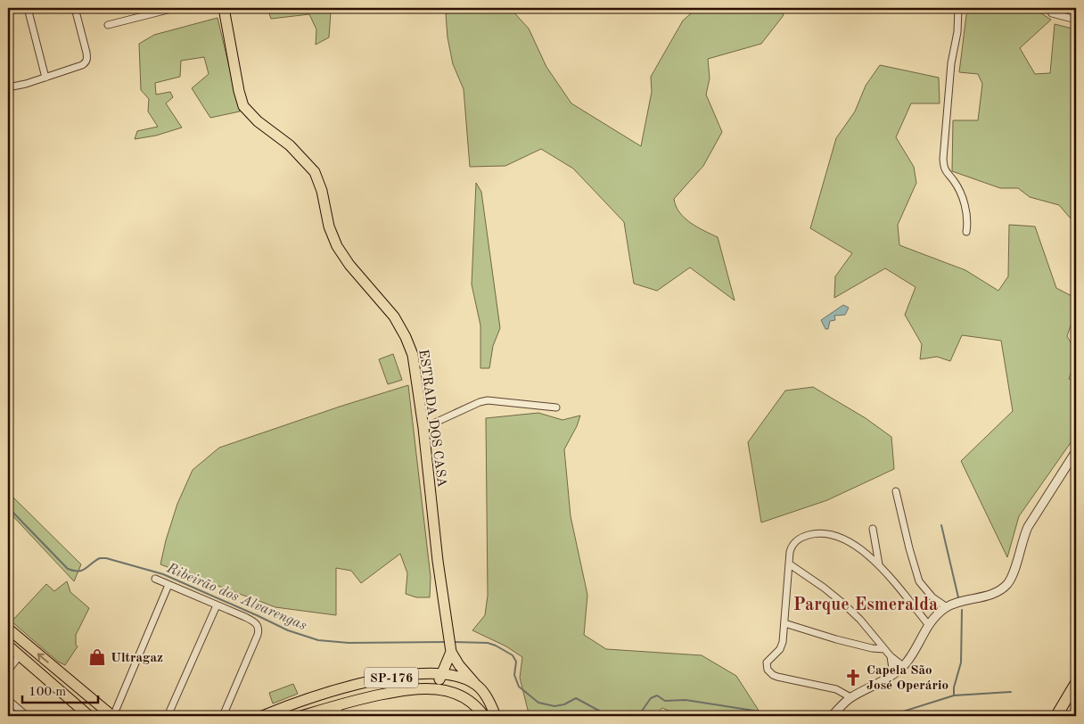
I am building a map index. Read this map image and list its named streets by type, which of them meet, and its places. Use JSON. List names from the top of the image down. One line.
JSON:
{"streets":{"main road":["ESTRADA DOS CASA","SP-176"]},"districts":["Parque Esmeralda"],"water":["Ribeirão dos Alvarengas"],"places":{"shop":["Ultragaz"],"church":["Capela São José Operário"]},"scale_bar":"100 m"}
